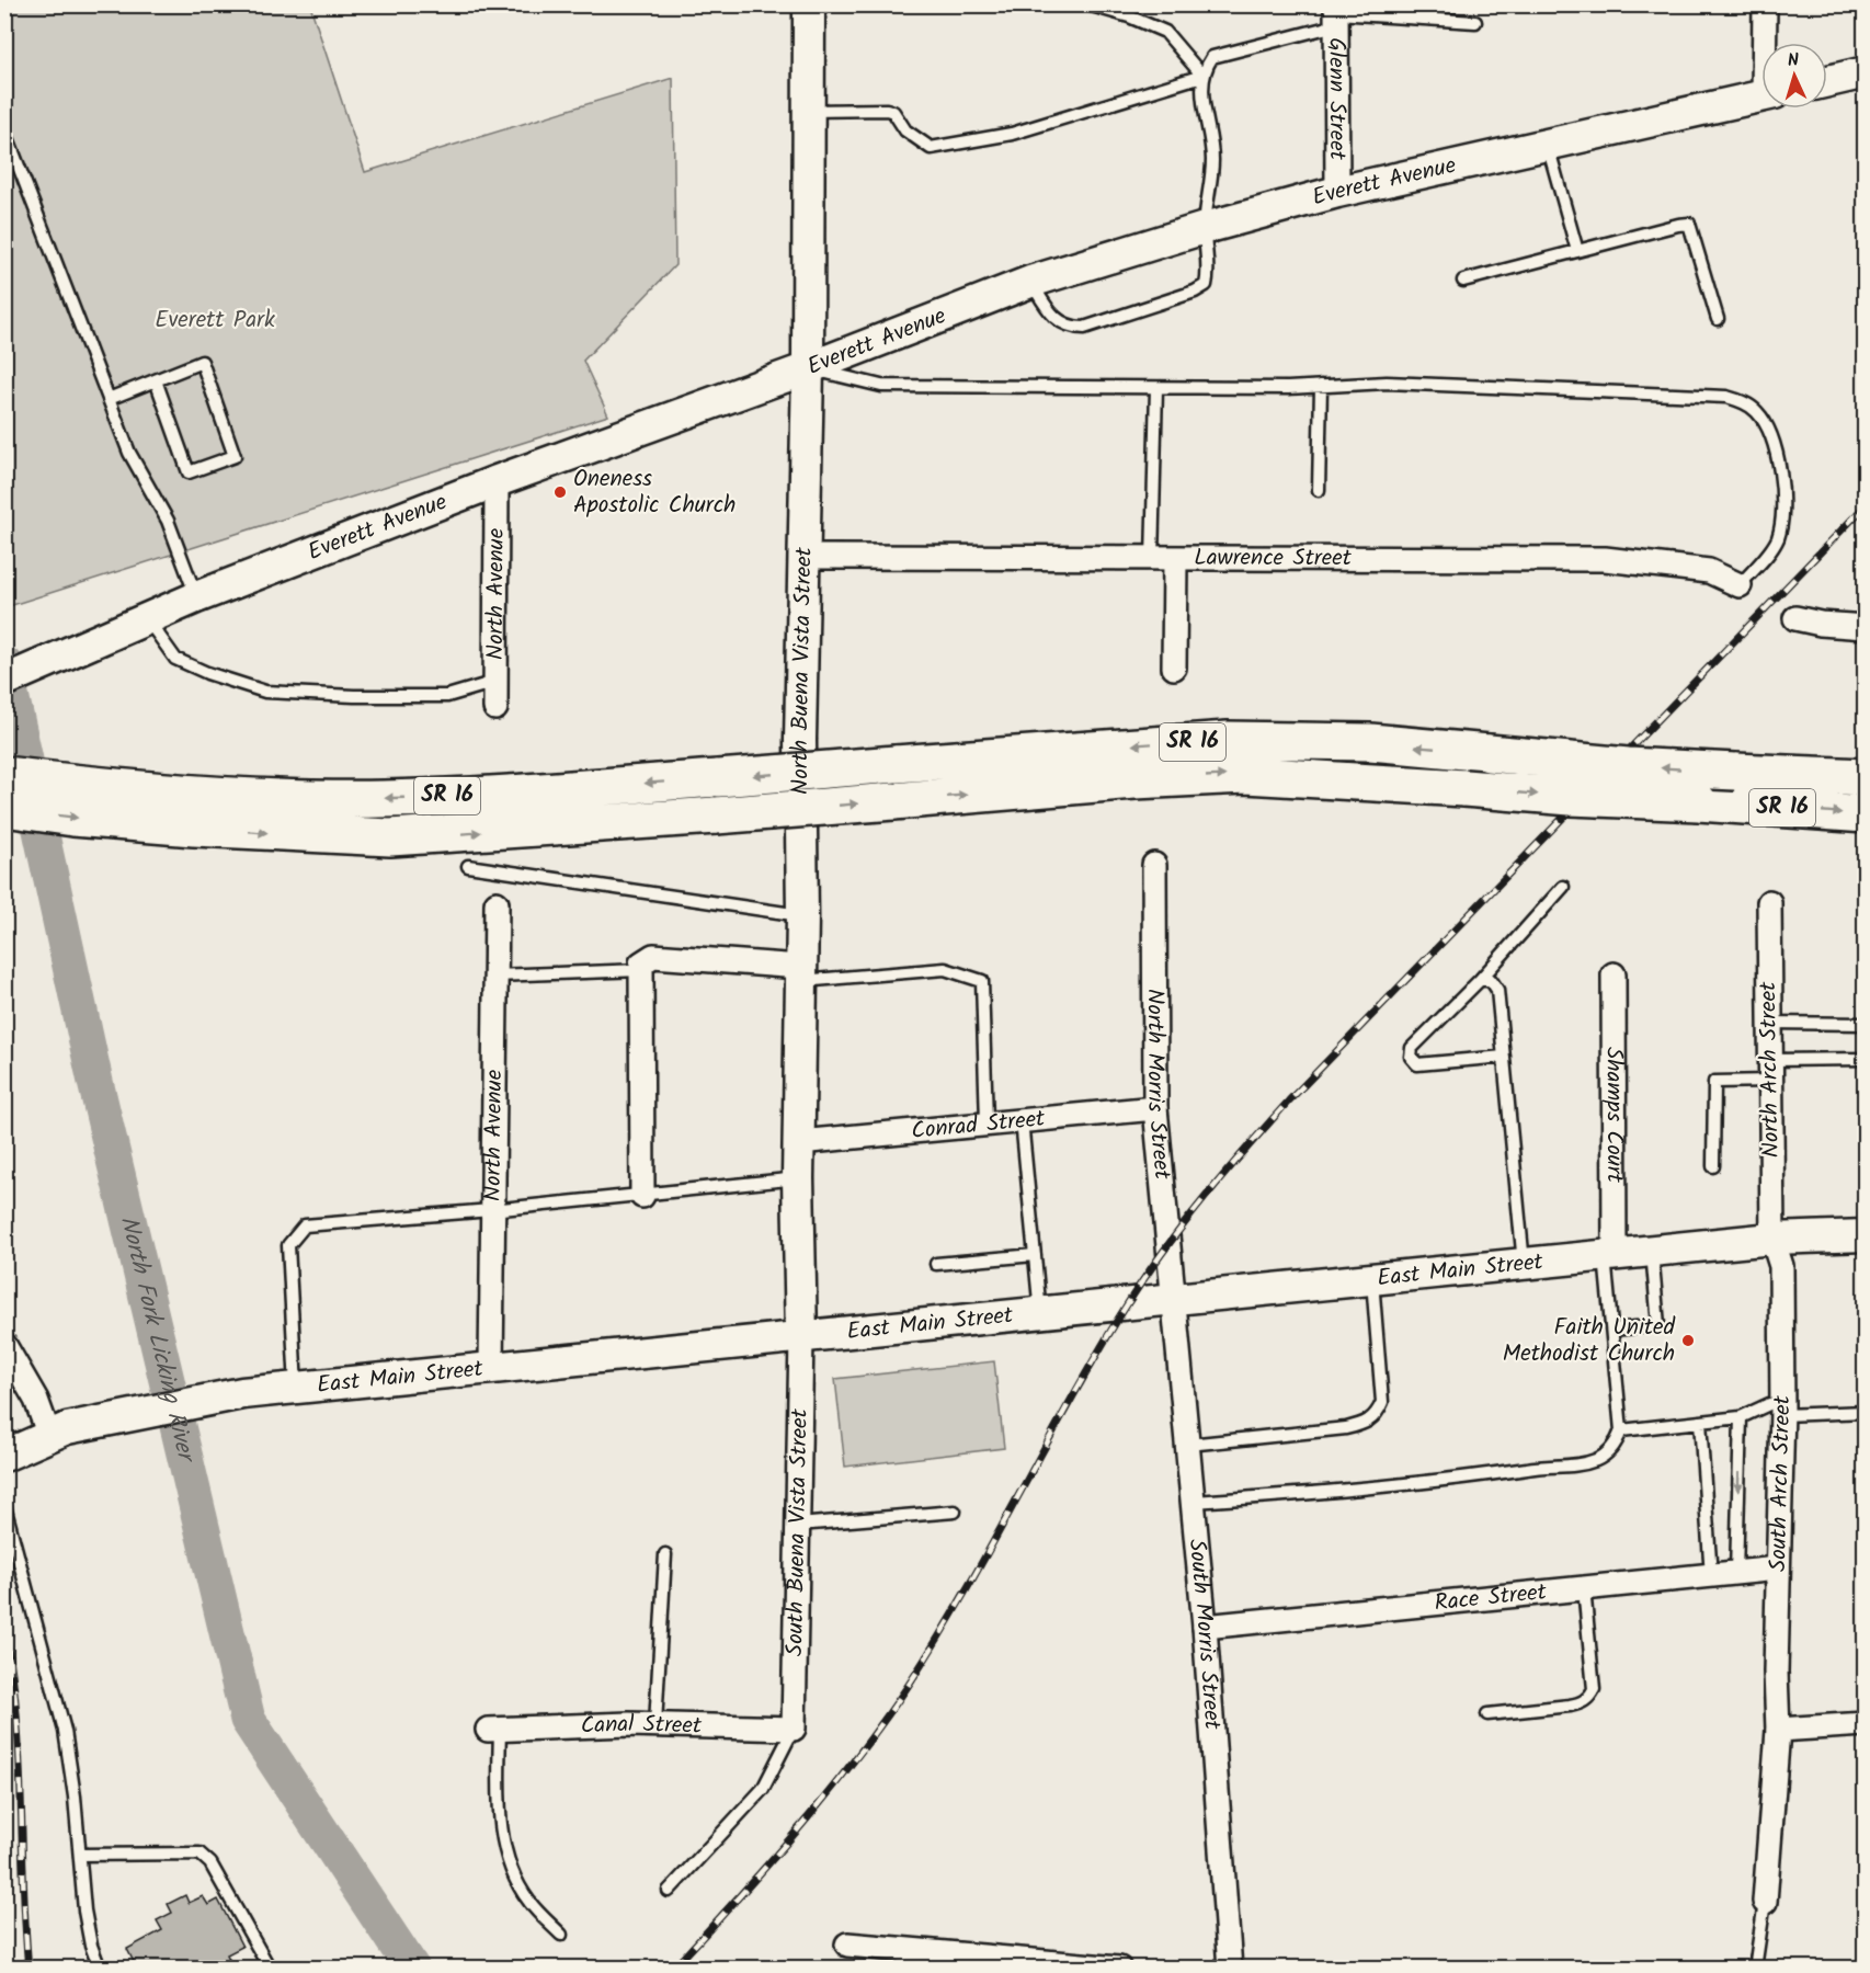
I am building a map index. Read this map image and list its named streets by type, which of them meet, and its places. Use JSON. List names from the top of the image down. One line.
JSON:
{"streets":{"highway":["SR 16"],"street":["Glenn Street","Everett Avenue","Lawrence Street","North Avenue","North Buena Vista Street","North Arch Street","North Morris Street","Shamps Court","Conrad Street","East Main Street","South Arch Street","South Buena Vista Street","Race Street","South Morris Street","Canal Street"]},"crossings":[["Glenn Street","Everett Avenue"],["Everett Avenue","North Avenue"],["Everett Avenue","North Buena Vista Street"],["Lawrence Street","North Buena Vista Street"],["North Avenue","East Main Street"],["North Buena Vista Street","Conrad Street"],["North Buena Vista Street","East Main Street"],["North Buena Vista Street","South Buena Vista Street"],["North Arch Street","East Main Street"],["North Arch Street","South Arch Street"],["North Morris Street","Conrad Street"],["North Morris Street","East Main Street"],["North Morris Street","South Morris Street"],["Shamps Court","East Main Street"],["East Main Street","South Arch Street"],["East Main Street","South Buena Vista Street"],["East Main Street","South Morris Street"],["South Arch Street","Race Street"],["South Buena Vista Street","Canal Street"],["Race Street","South Morris Street"]],"water":["North Fork Licking River"],"parks":["Everett Park"],"places":["Oneness Apostolic Church","Faith United Methodist Church"],"north":"top"}
